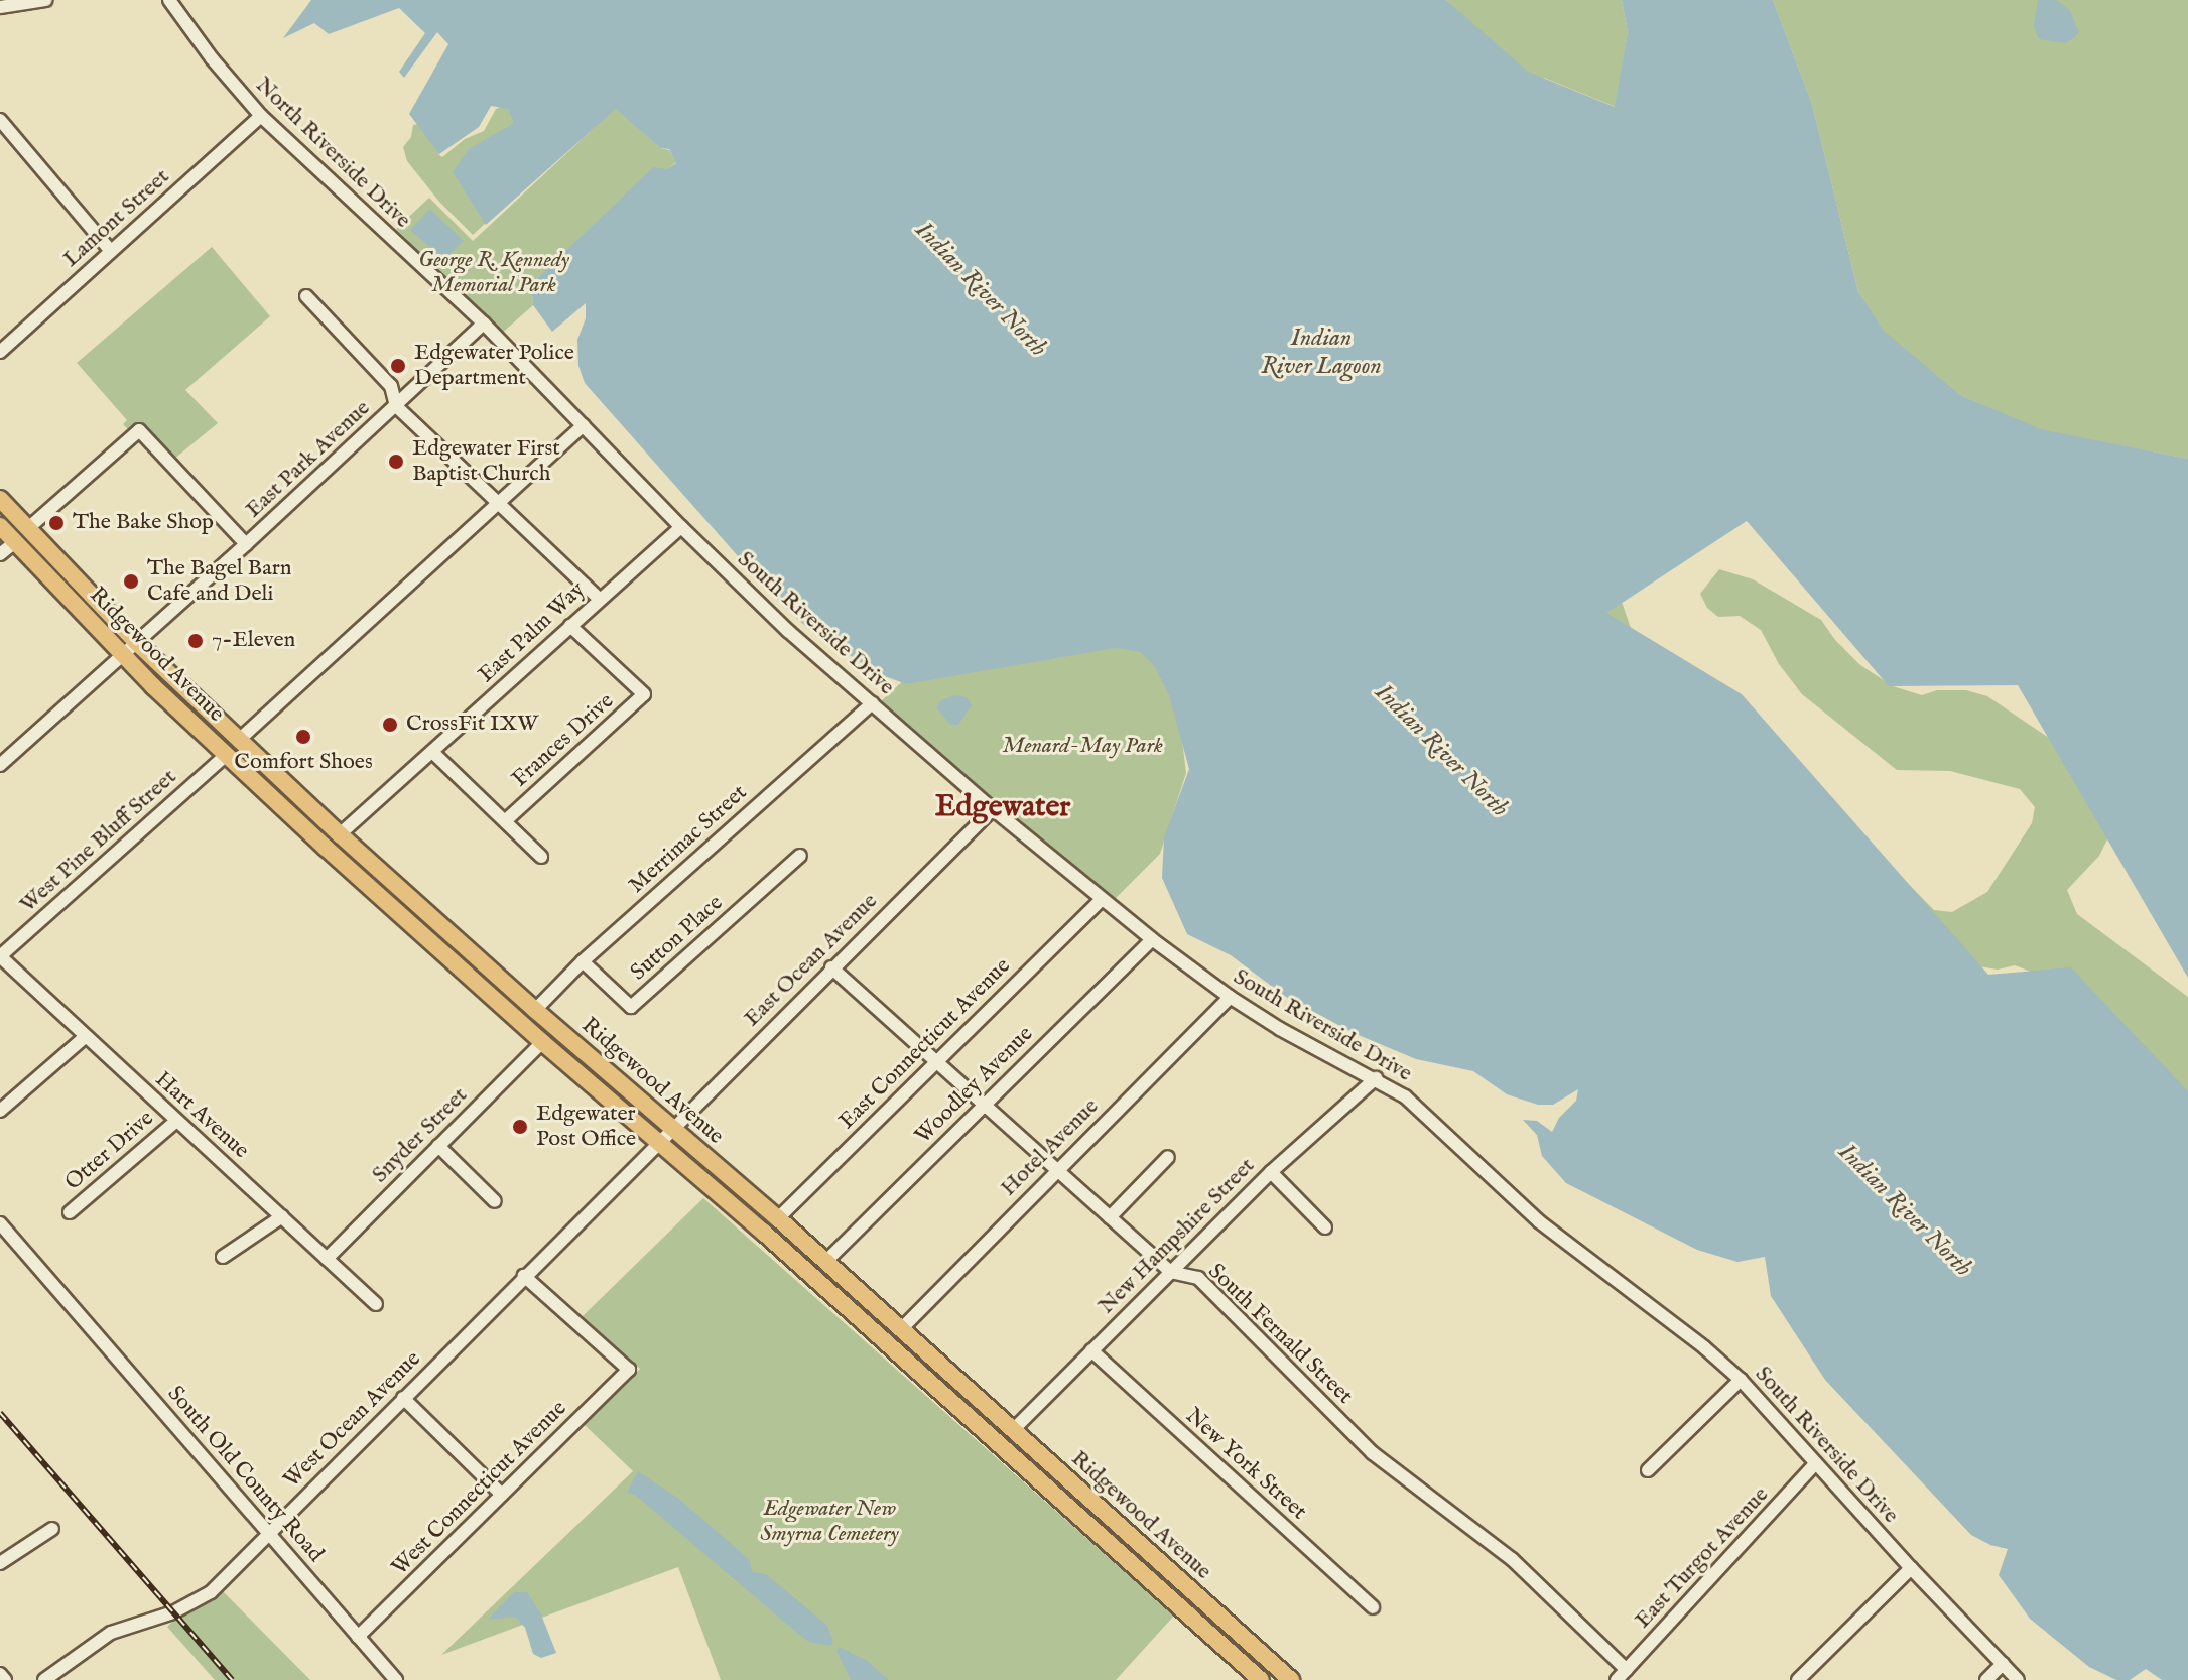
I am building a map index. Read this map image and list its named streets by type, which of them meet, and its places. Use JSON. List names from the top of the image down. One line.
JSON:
{"streets":{"main road":["Ridgewood Avenue"],"street":["North Riverside Drive","Lamont Street","East Park Avenue","South Riverside Drive","East Palm Way","Frances Drive","Merrimac Street","West Pine Bluff Street","Sutton Place","East Ocean Avenue","East Connecticut Avenue","Woodley Avenue","Hart Avenue","Snyder Street","Hotel Avenue","Otter Drive","New Hampshire Street","South Fernald Street","West Ocean Avenue","New York Street","South Old County Road","West Connecticut Avenue","East Turgot Avenue"]},"crossings":[["North Riverside Drive","Lamont Street"],["North Riverside Drive","East Park Avenue"],["North Riverside Drive","South Riverside Drive"],["East Park Avenue","South Riverside Drive"],["East Park Avenue","Ridgewood Avenue"],["South Riverside Drive","East Palm Way"],["South Riverside Drive","Merrimac Street"],["South Riverside Drive","East Ocean Avenue"],["South Riverside Drive","East Connecticut Avenue"],["South Riverside Drive","Woodley Avenue"],["South Riverside Drive","Hotel Avenue"],["South Riverside Drive","New Hampshire Street"],["South Riverside Drive","East Turgot Avenue"],["East Palm Way","Ridgewood Avenue"],["East Palm Way","Frances Drive"],["Ridgewood Avenue","Merrimac Street"],["Ridgewood Avenue","West Pine Bluff Street"],["Ridgewood Avenue","East Ocean Avenue"],["Ridgewood Avenue","East Connecticut Avenue"],["Ridgewood Avenue","Woodley Avenue"],["Ridgewood Avenue","Snyder Street"],["Ridgewood Avenue","Hotel Avenue"],["Ridgewood Avenue","New Hampshire Street"],["Ridgewood Avenue","West Ocean Avenue"],["Merrimac Street","Sutton Place"],["West Pine Bluff Street","Hart Avenue"],["East Ocean Avenue","South Fernald Street"],["East Ocean Avenue","West Ocean Avenue"],["East Connecticut Avenue","South Fernald Street"],["Woodley Avenue","South Fernald Street"],["Hart Avenue","Snyder Street"],["Hart Avenue","Otter Drive"],["Hotel Avenue","South Fernald Street"],["New Hampshire Street","South Fernald Street"],["New Hampshire Street","New York Street"],["South Fernald Street","East Turgot Avenue"],["West Ocean Avenue","South Old County Road"],["West Ocean Avenue","West Connecticut Avenue"],["South Old County Road","West Connecticut Avenue"]],"districts":["Edgewater"],"water":["Indian River North","Indian River Lagoon"],"parks":["George R. Kennedy Memorial Park","Menard-May Park","Edgewater New Smyrna Cemetery"],"places":["Edgewater Police Department","Edgewater First Baptist Church","The Bake Shop","The Bagel Barn Cafe and Deli","7-Eleven","CrossFit IXW","Comfort Shoes","Edgewater Post Office"]}
